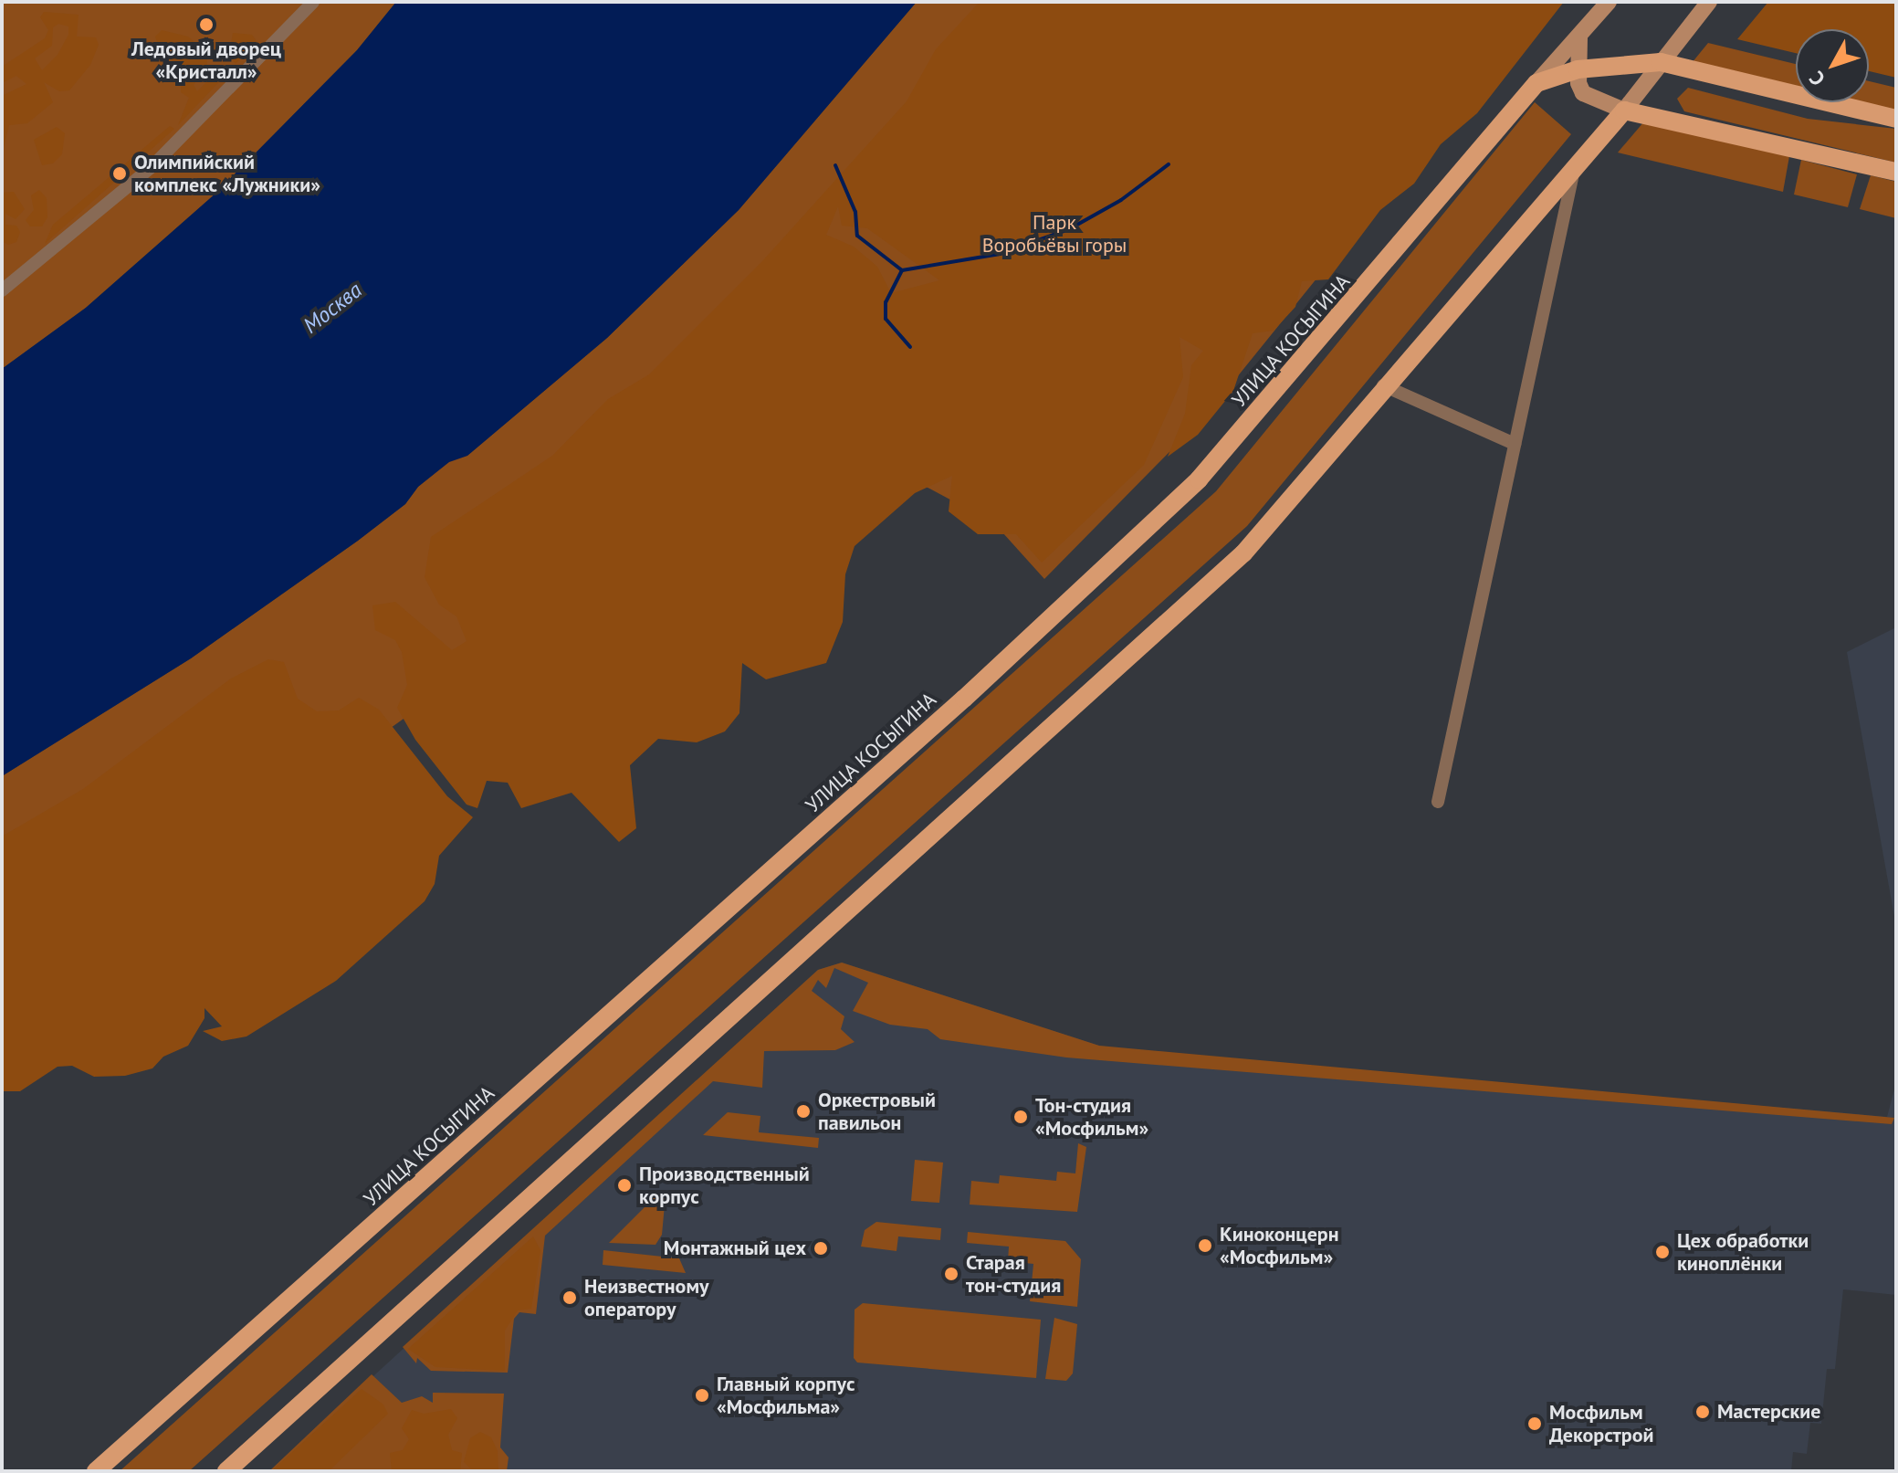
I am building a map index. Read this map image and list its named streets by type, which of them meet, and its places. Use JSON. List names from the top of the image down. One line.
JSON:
{"streets":{"main road":["УЛИЦА КОСЫГИНА"]},"water":["Москва"],"parks":["Парк Воробьёвы горы"],"places":["Ледовый дворец «Кристалл»","Олимпийский комплекс «Лужники»","Оркестровый павильон","Тон-студия «Мосфильм»","Производственный корпус","Киноконцерн «Мосфильм»","Монтажный цех","Цех обработки киноплёнки","Старая тон-студия","Неизвестному оператору","Главный корпус «Мосфильма»","Мастерские","Мосфильм Декорстрой"],"north":"bottom left"}
